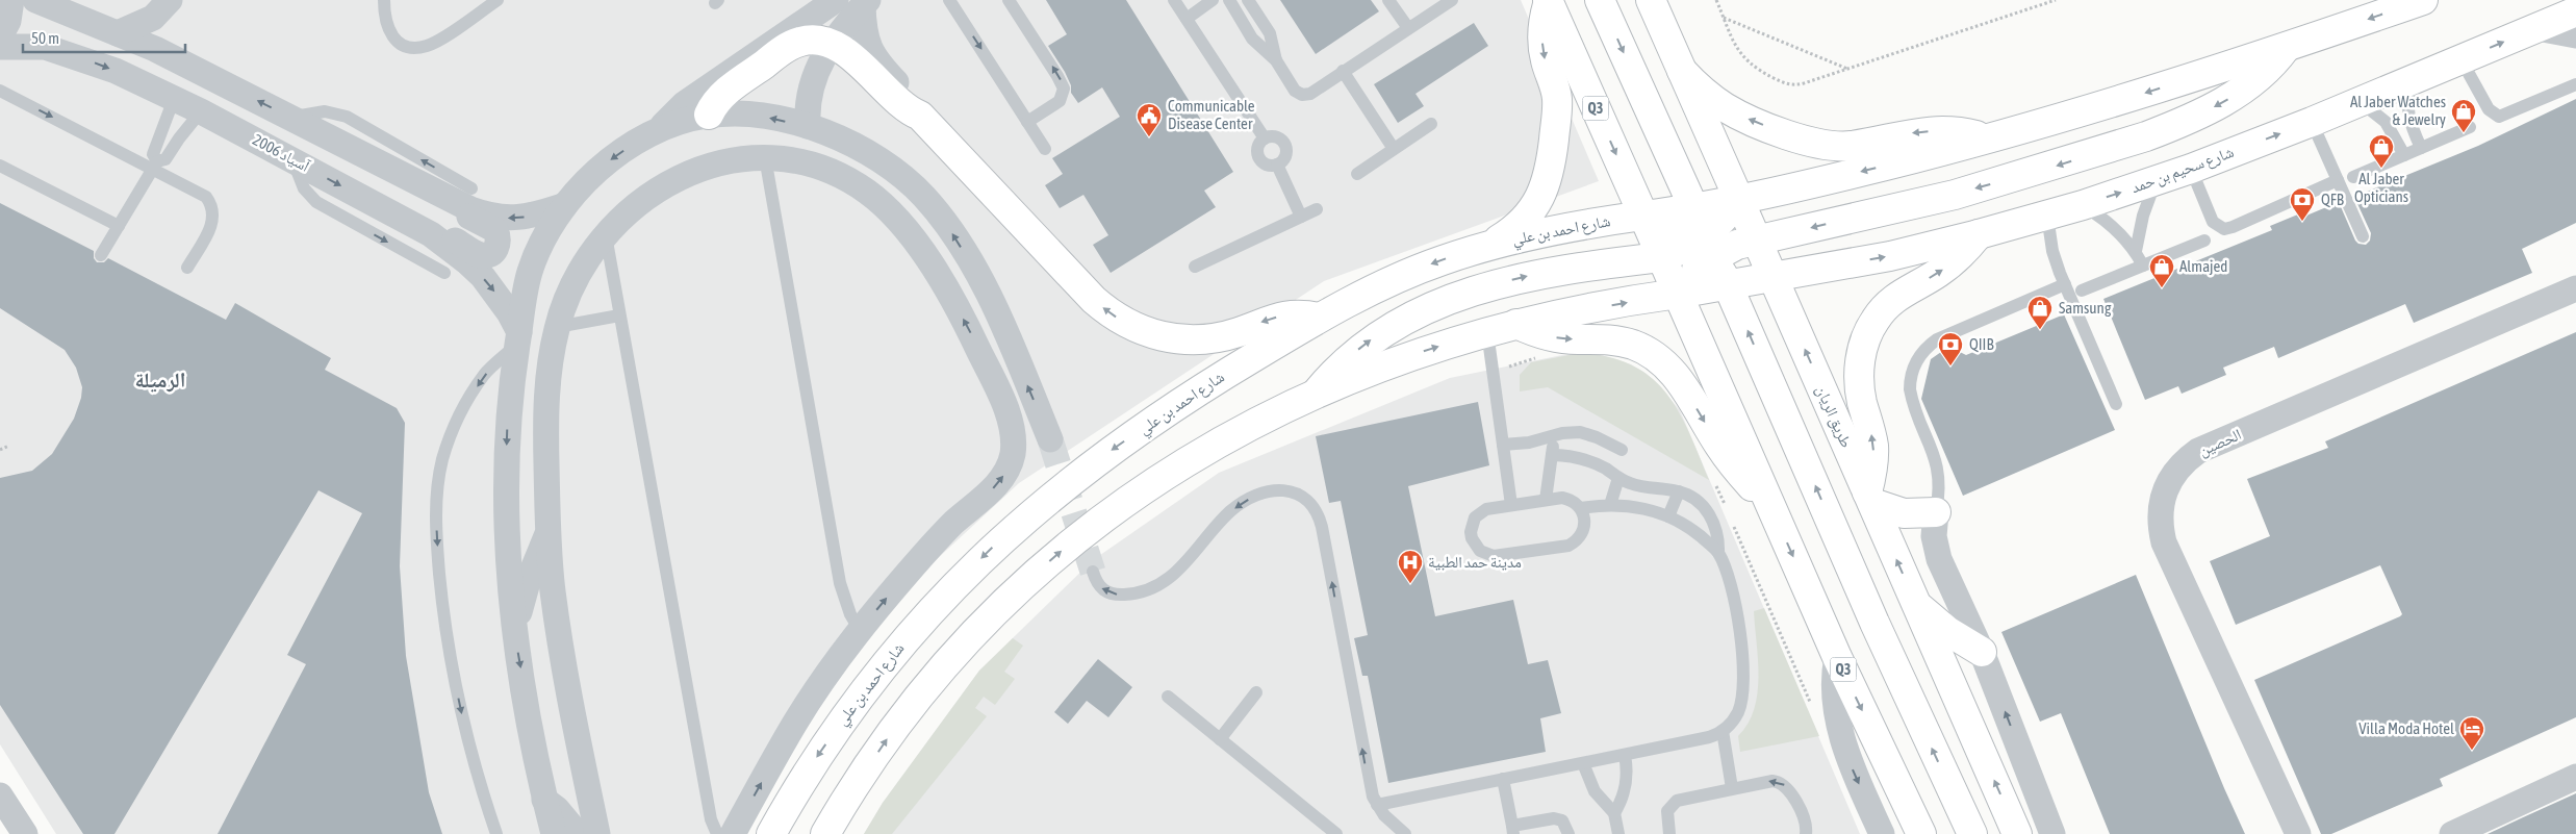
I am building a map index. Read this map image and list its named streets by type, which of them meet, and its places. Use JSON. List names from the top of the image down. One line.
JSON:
{"streets":{"main road":["Q3","شارع سحيم بن حمد","شارع احمد بن علي","طريق الريان"],"street":["آسياد 2006","الحصين"]},"crossings":[["Q3","شارع احمد بن علي"],["شارع سحيم بن حمد","طريق الريان"],["شارع احمد بن علي","طريق الريان"]],"districts":["الرميلة"],"places":{"shop":["Al Jaber Watches & Jewelry","Al Jaber Opticians","Almajed","Samsung"],"public building":["Communicable Disease Center"],"bank":["QFB","QIIB"],"hospital":["مدينة حمد الطبية"],"hotel":["Villa Moda Hotel"]},"scale_bar":"50 m"}
